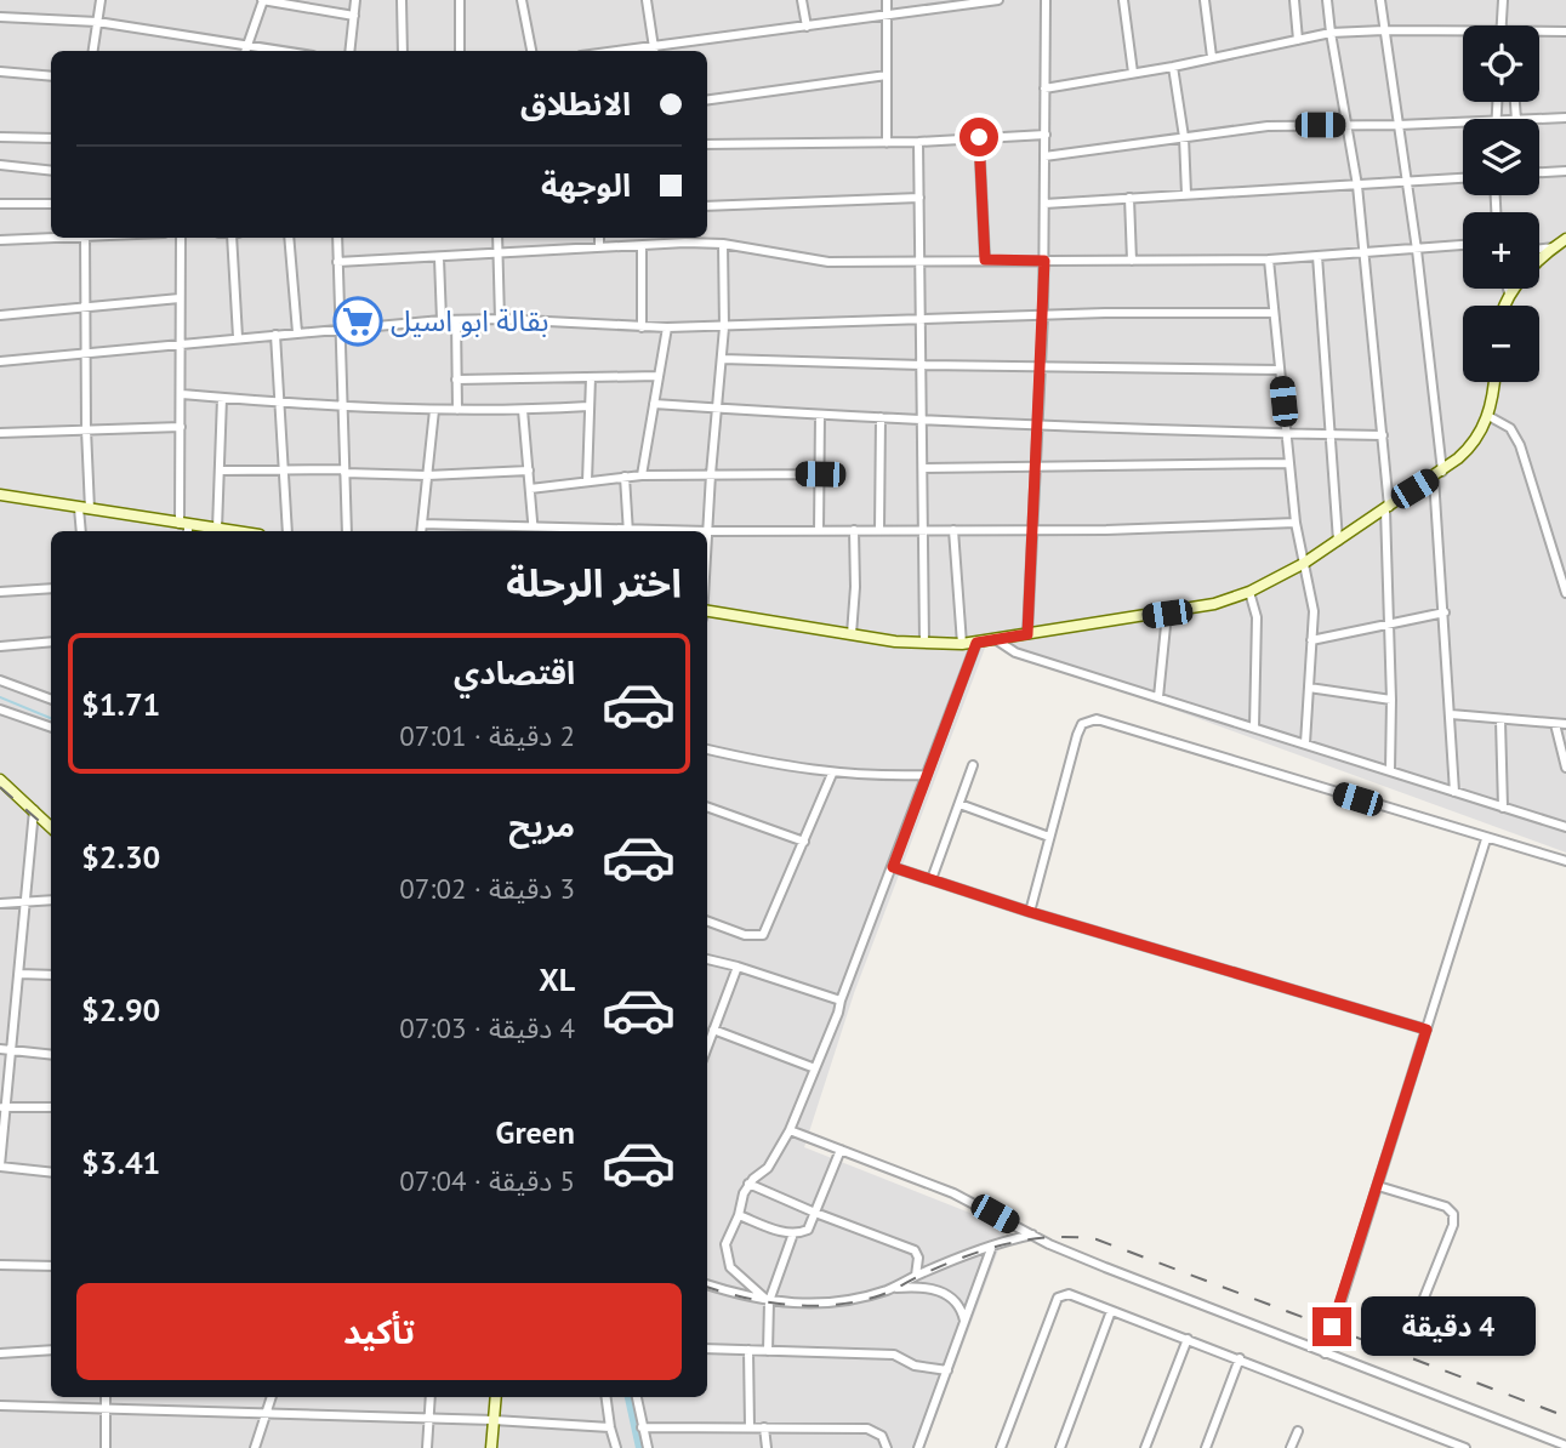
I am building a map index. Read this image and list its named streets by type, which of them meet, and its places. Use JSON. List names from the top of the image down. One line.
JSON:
{"places":{"supermarket":["بقالة ابو اسيل"]},"page":{"map_buttons":["+","−"],"banner":["الانطلاق","الوجهة"],"heading":"اختر الرحلة","list":[{"name":"اقتصادي","note":"2 دقيقة · 07:01","value":"$1.71"},{"name":"مريح","note":"3 دقيقة · 07:02","value":"$2.30"},{"name":"XL","note":"4 دقيقة · 07:03","value":"$2.90"},{"name":"Green","note":"5 دقيقة · 07:04","value":"$3.41"}],"buttons":"تأكيد","bubble":"4 دقيقة"}}
